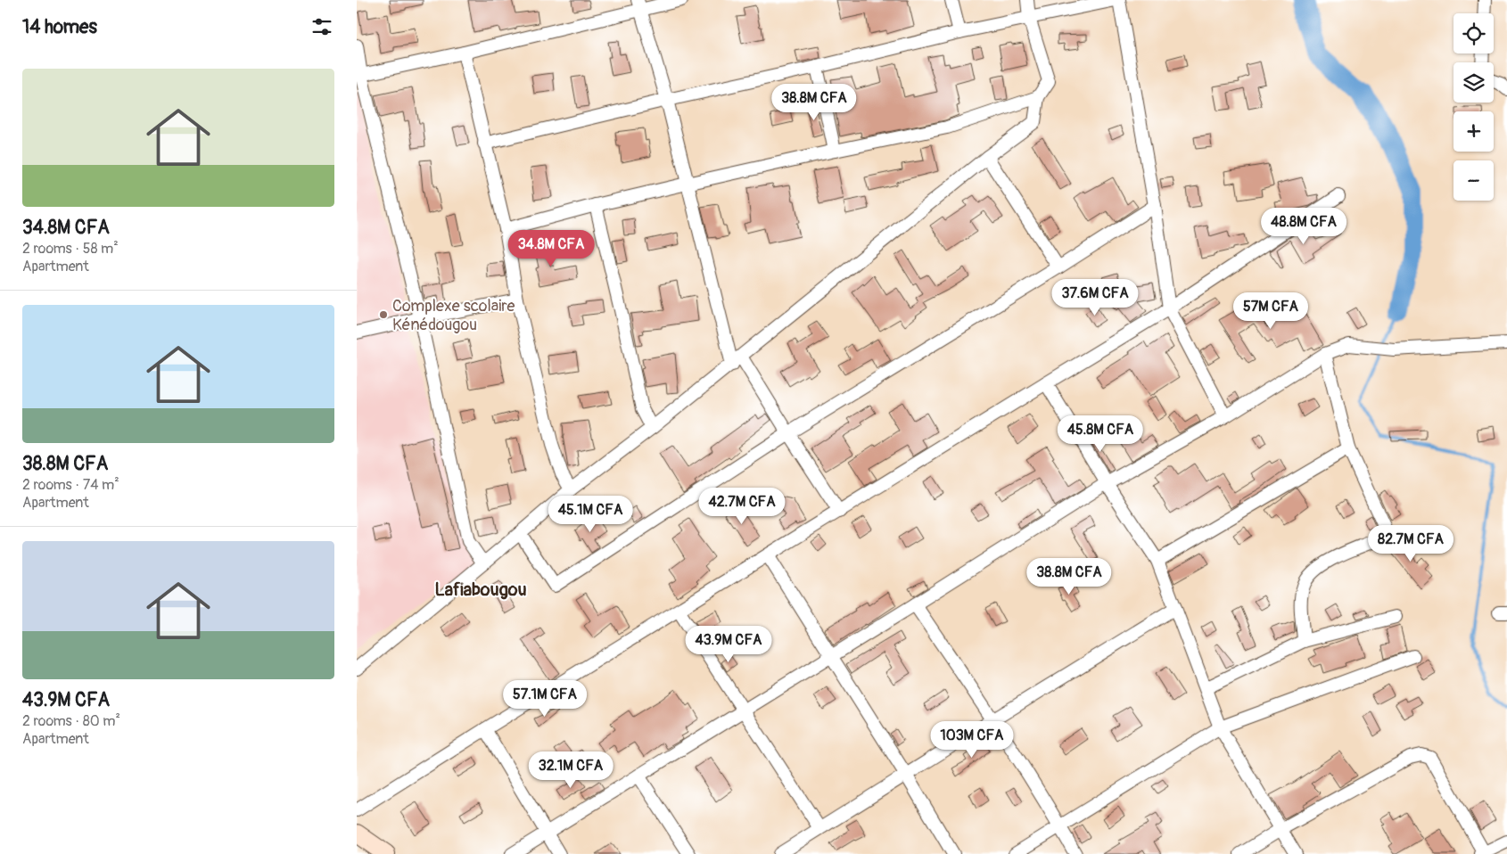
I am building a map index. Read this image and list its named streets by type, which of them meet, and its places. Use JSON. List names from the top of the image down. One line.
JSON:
{"districts":["Lafiabougou"],"places":["Complexe scolaire Kénédougou"],"page":{"heading":"14 homes","map_buttons":["+","−"],"list":[{"name":"34.8M CFA","note":"2 rooms · 58 m² · Apartment"},{"name":"38.8M CFA","note":"2 rooms · 74 m² · Apartment"},{"name":"43.9M CFA","note":"2 rooms · 80 m² · Apartment"}],"price":["38.8M CFA","48.8M CFA","34.8M CFA","37.6M CFA","57M CFA","45.8M CFA","42.7M CFA","45.1M CFA","82.7M CFA","38.8M CFA","43.9M CFA","57.1M CFA","103M CFA","32.1M CFA"]}}
